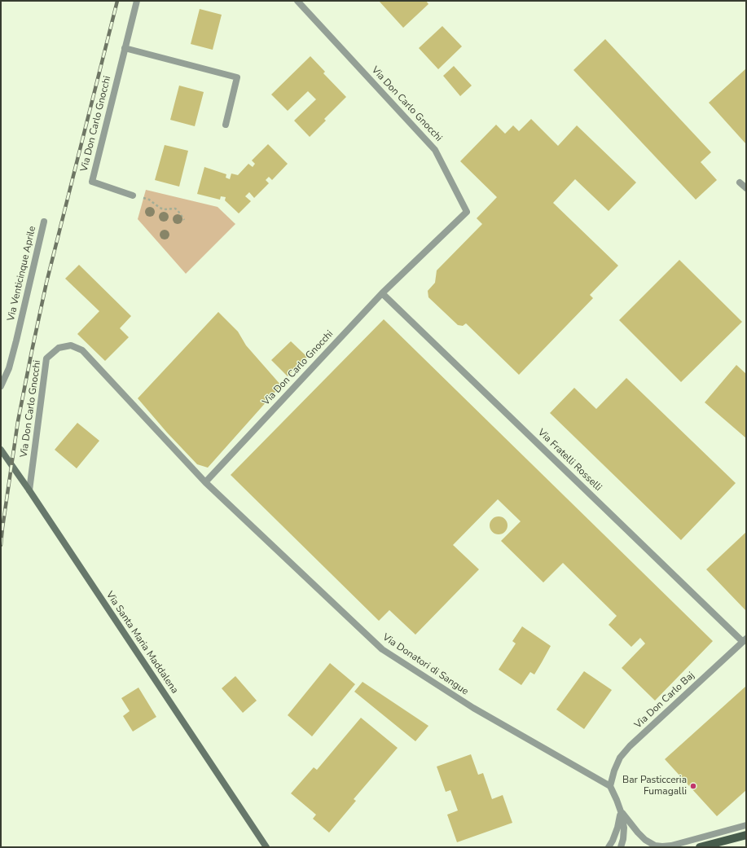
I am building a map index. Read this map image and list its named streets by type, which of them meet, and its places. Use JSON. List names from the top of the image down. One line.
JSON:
{"streets":{"street":["Via Don Carlo Gnocchi","Via Venticinque Aprile","Via Fratelli Rosselli","Via Santa Maria Maddalena","Via Donatori di Sangue","Via Don Carlo Baj"]},"crossings":[["Via Don Carlo Gnocchi","Via Fratelli Rosselli"],["Via Don Carlo Gnocchi","Via Santa Maria Maddalena"],["Via Don Carlo Gnocchi","Via Donatori di Sangue"],["Via Fratelli Rosselli","Via Don Carlo Baj"],["Via Donatori di Sangue","Via Don Carlo Baj"]],"places":["Bar Pasticceria Fumagalli"]}
